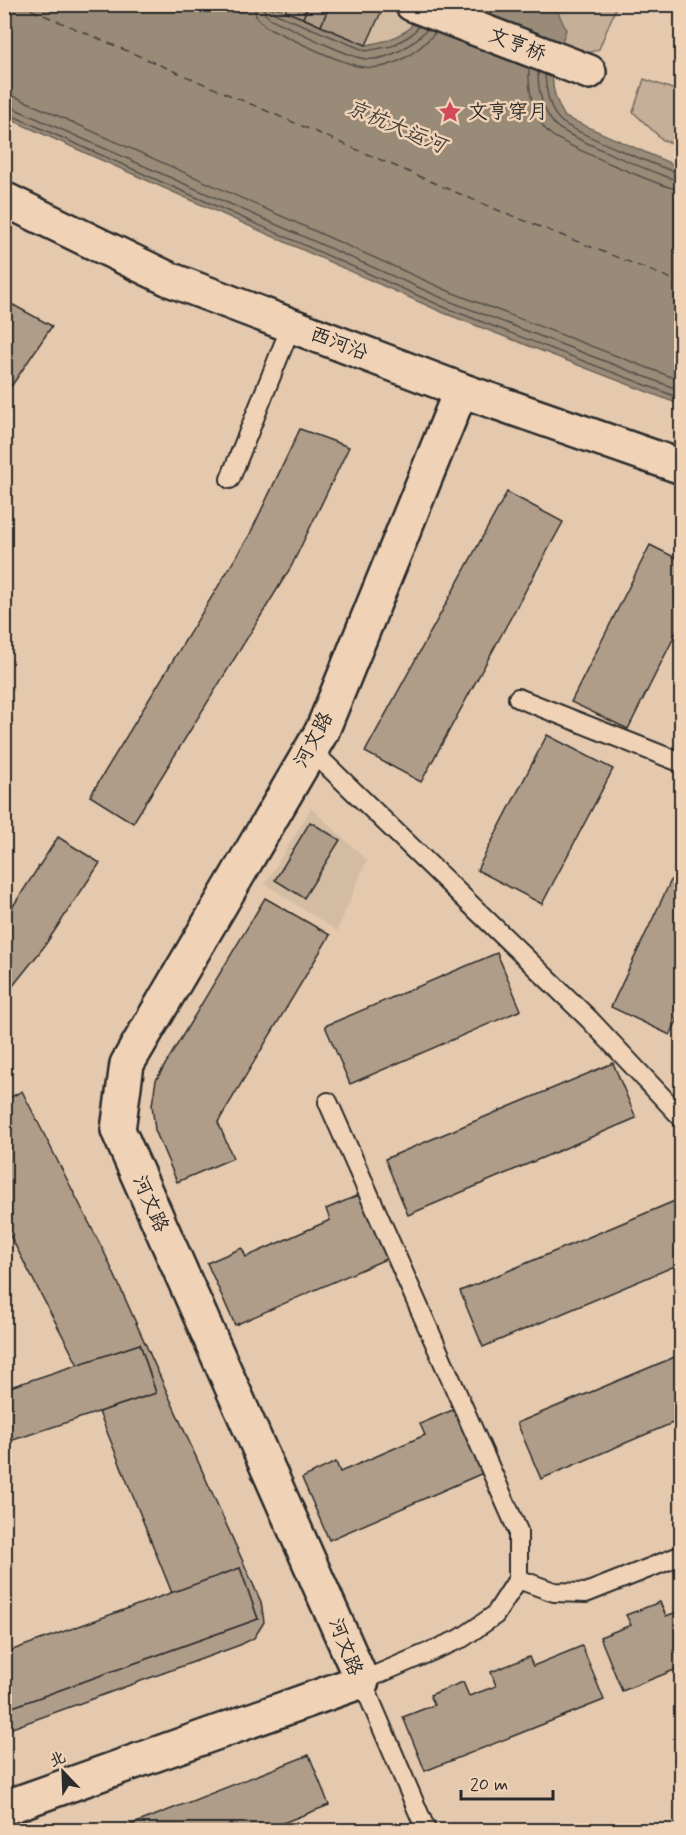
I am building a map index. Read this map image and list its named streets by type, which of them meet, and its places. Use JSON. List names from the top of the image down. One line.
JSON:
{"streets":{"street":["文亨桥","西河沿","河文路"]},"crossings":[["西河沿","河文路"]],"water":["京杭大运河"],"places":{"place":["文亨穿月"]},"scale_bar":"20 m","north":"top left"}
